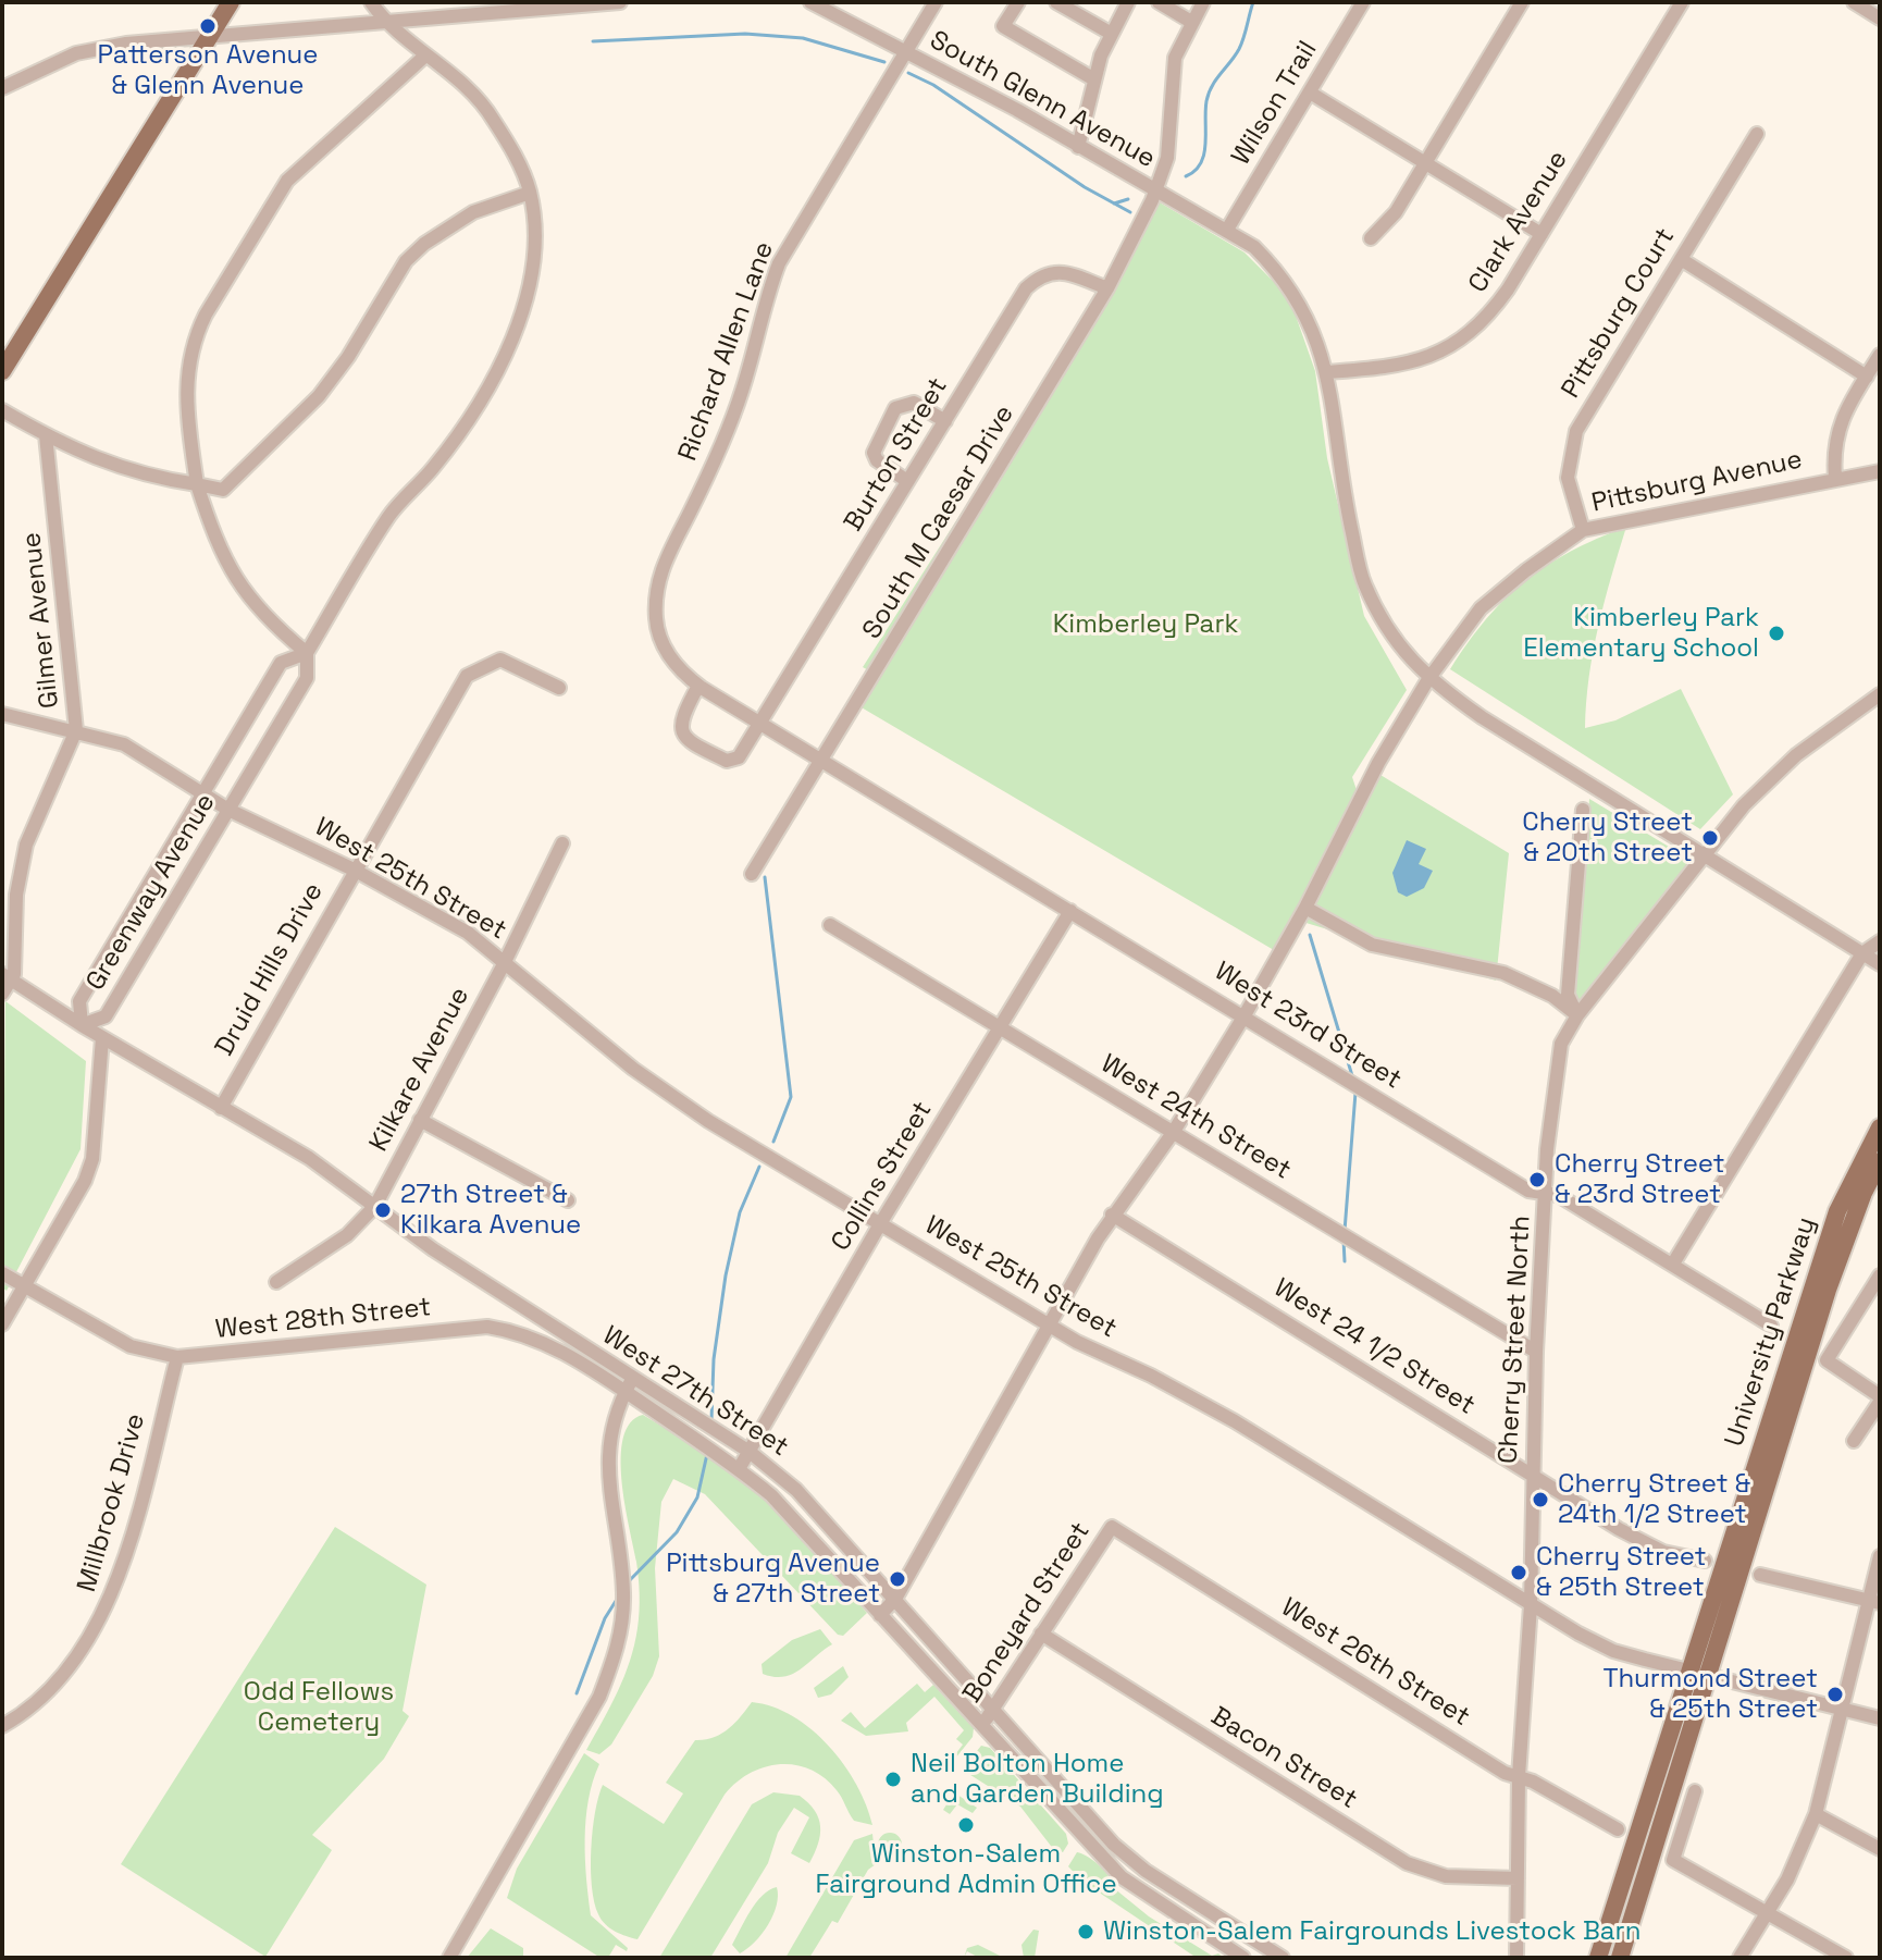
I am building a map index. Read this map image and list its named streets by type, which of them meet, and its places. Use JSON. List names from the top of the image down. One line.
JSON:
{"streets":{"main road":["University Parkway"],"street":["South Glenn Avenue","Wilson Trail","Clark Avenue","Pittsburg Court","Richard Allen Lane","Burton Street","Pittsburg Avenue","South M Caesar Drive","Gilmer Avenue","West 25th Street","Greenway Avenue","Druid Hills Drive","West 23rd Street","Kilkare Avenue","West 24th Street","Collins Street","West 28th Street","Cherry Street North","West 24 1/2 Street","West 27th Street","Millbrook Drive","Boneyard Street","West 26th Street","Bacon Street"]},"crossings":[["South Glenn Avenue","Wilson Trail"],["South Glenn Avenue","Clark Avenue"],["South Glenn Avenue","Richard Allen Lane"],["South Glenn Avenue","Pittsburg Avenue"],["South Glenn Avenue","South M Caesar Drive"],["South Glenn Avenue","Cherry Street North"],["Pittsburg Court","Pittsburg Avenue"],["Richard Allen Lane","Burton Street"],["Richard Allen Lane","South M Caesar Drive"],["Richard Allen Lane","West 23rd Street"],["Burton Street","South M Caesar Drive"],["Pittsburg Avenue","West 25th Street"],["Pittsburg Avenue","West 23rd Street"],["Pittsburg Avenue","West 24th Street"],["Pittsburg Avenue","West 24 1/2 Street"],["Pittsburg Avenue","West 27th Street"],["South M Caesar Drive","West 23rd Street"],["Gilmer Avenue","West 25th Street"],["Gilmer Avenue","West 27th Street"],["West 25th Street","Greenway Avenue"],["West 25th Street","Druid Hills Drive"],["West 25th Street","Kilkare Avenue"],["West 25th Street","Collins Street"],["West 25th Street","University Parkway"],["West 25th Street","Cherry Street North"],["Greenway Avenue","West 27th Street"],["Druid Hills Drive","West 27th Street"],["West 23rd Street","Collins Street"],["West 23rd Street","Cherry Street North"],["Kilkare Avenue","West 27th Street"],["West 24th Street","Collins Street"],["West 24th Street","Cherry Street North"],["Collins Street","West 27th Street"],["West 28th Street","West 27th Street"],["West 28th Street","Millbrook Drive"],["Cherry Street North","West 24 1/2 Street"],["Cherry Street North","West 26th Street"],["Cherry Street North","Bacon Street"],["West 27th Street","Boneyard Street"],["Boneyard Street","West 26th Street"],["Boneyard Street","Bacon Street"]],"parks":["Kimberley Park","Odd Fellows Cemetery"],"places":["Patterson Avenue & Glenn Avenue","Kimberley Park Elementary School","Cherry Street & 20th Street","Cherry Street & 23rd Street","27th Street & Kilkara Avenue","Cherry Street & 24th 1/2 Street","Cherry Street & 25th Street","Pittsburg Avenue & 27th Street","Thurmond Street & 25th Street","Neil Bolton Home and Garden Building","Winston-Salem Fairground Admin Office","Winston-Salem Fairgrounds Livestock Barn"]}
